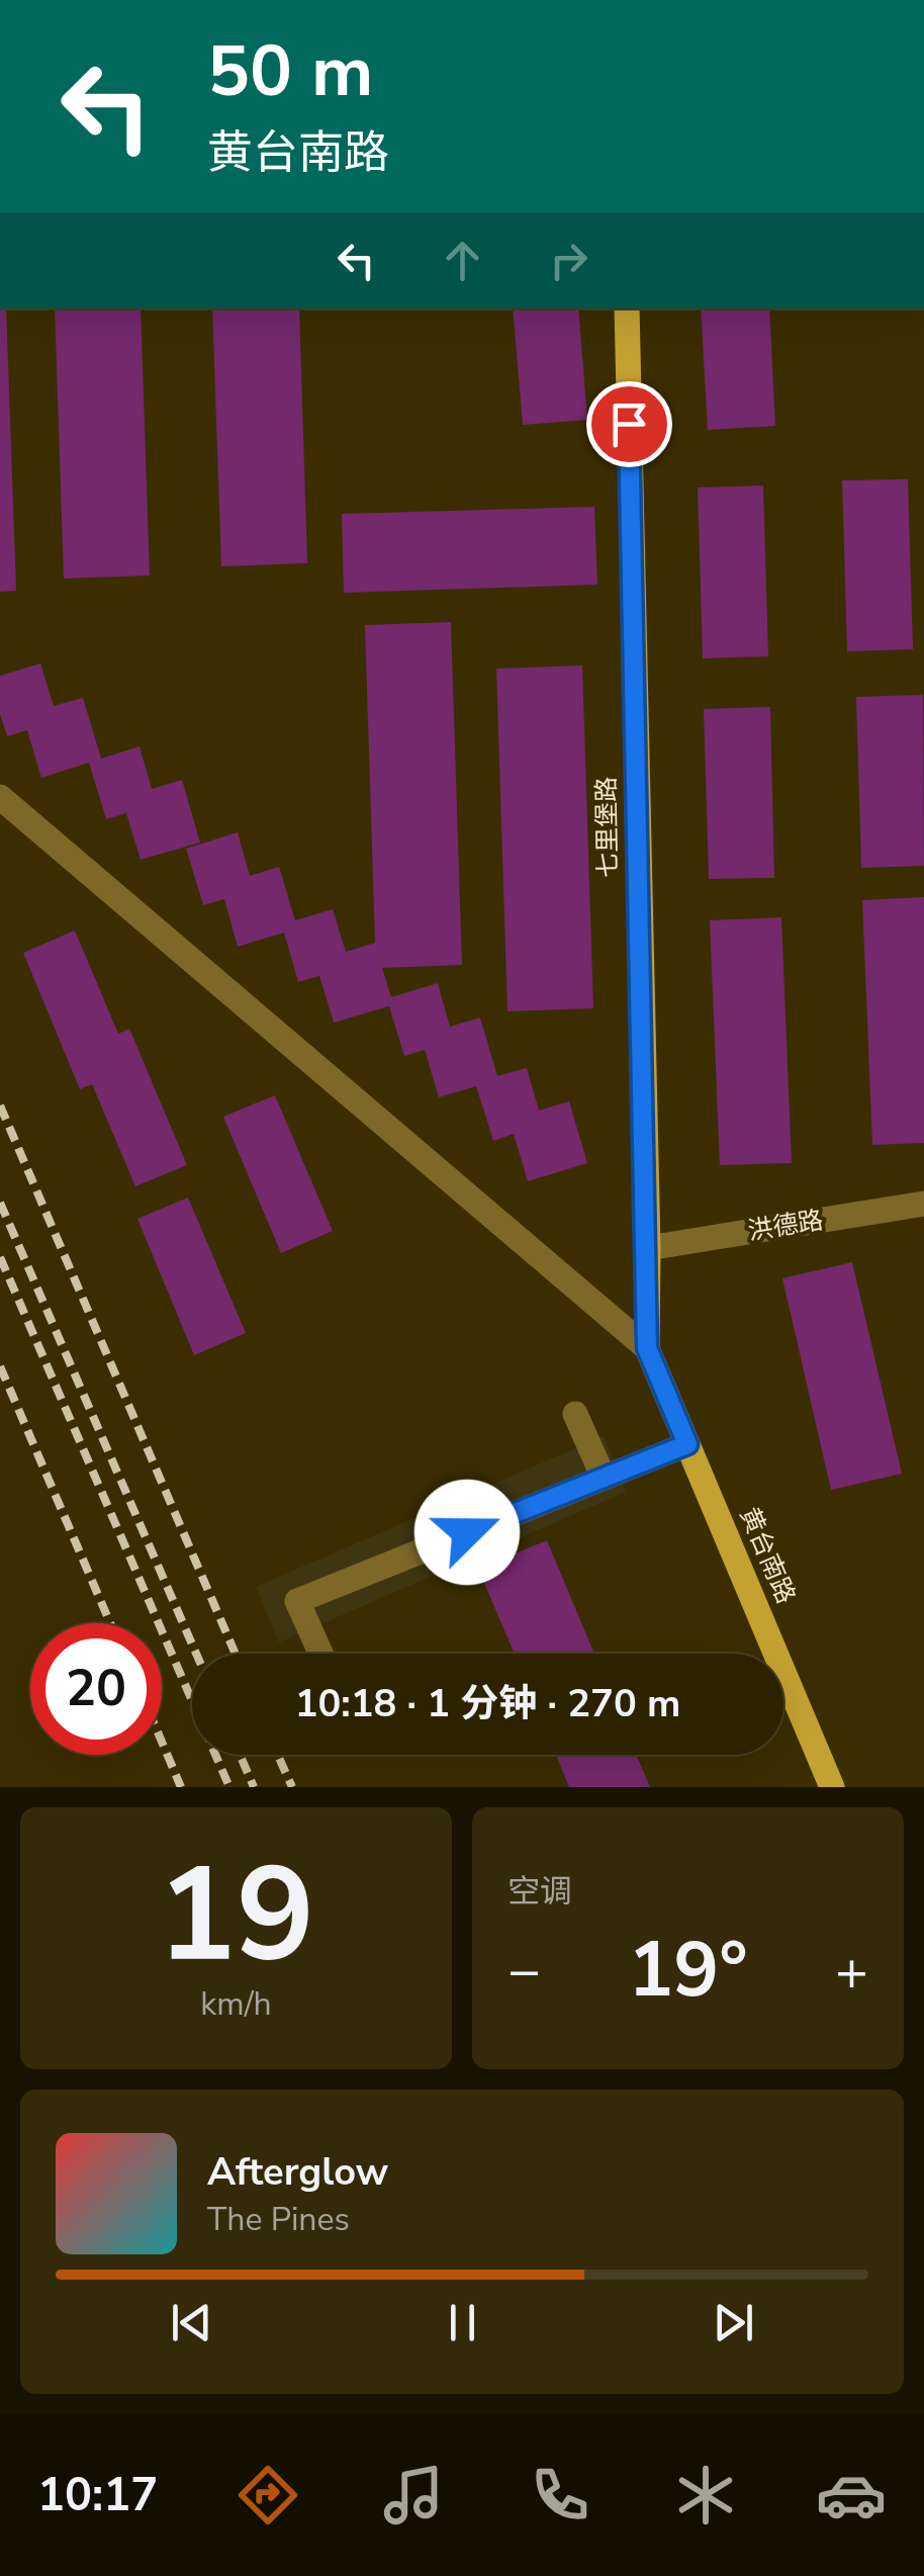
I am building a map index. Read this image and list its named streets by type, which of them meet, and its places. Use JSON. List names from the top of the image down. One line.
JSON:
{"streets":{"main road":["七里堡路","黄台南路"],"street":["洪德路"]},"crossings":[["七里堡路","洪德路"],["七里堡路","黄台南路"]],"page":{"turn":["50 m","黄台南路"],"limit":"20","trip":"10:18 · 1 分钟 · 270 m","tile":[["19","km/h"],"空调"],"heat":["−","19°","+"],"song":["Afterglow","The Pines"],"tabs":"10:17"}}
